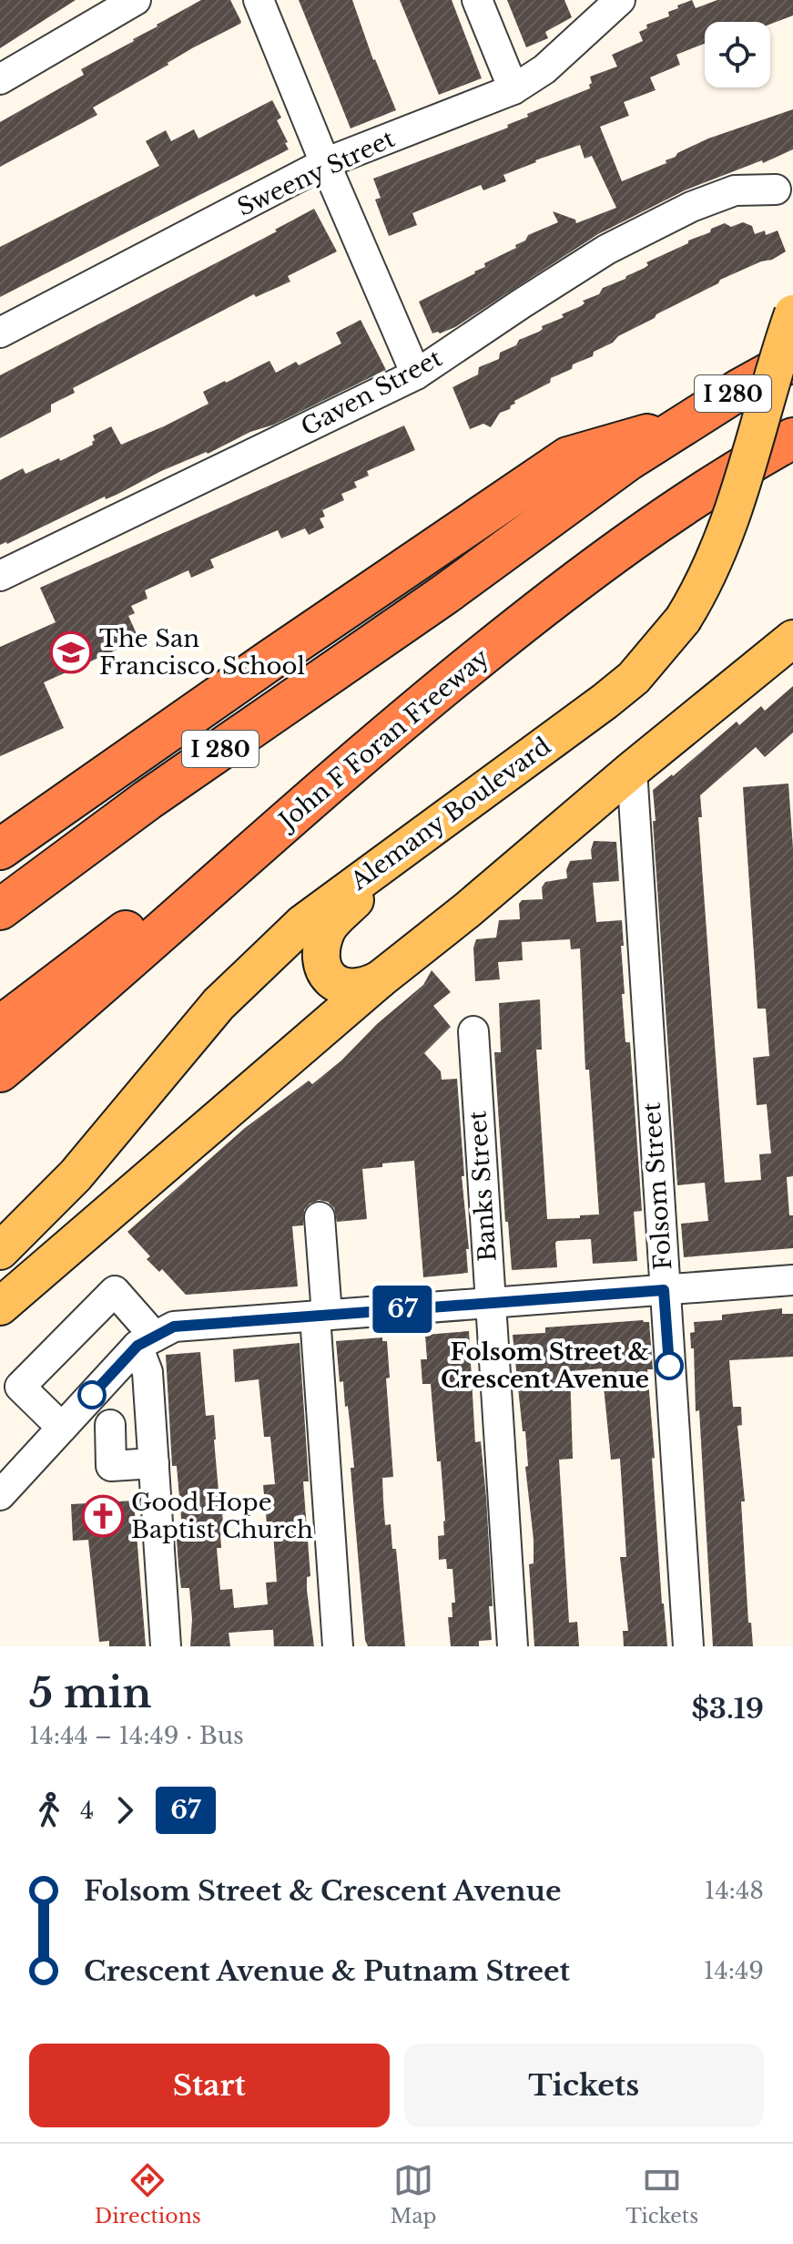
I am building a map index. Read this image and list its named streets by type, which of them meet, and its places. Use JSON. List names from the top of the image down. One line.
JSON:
{"streets":{"highway":["I 280","John F Foran Freeway"],"main road":["Alemany Boulevard"],"street":["Sweeny Street","Gaven Street","Banks Street","Folsom Street"]},"places":{"school or university":["The San Francisco School"],"other":["Folsom Street & Crescent Avenue"],"church":["Good Hope Baptist Church"]},"lines":["bus line 67"],"page":{"on_map":"67","heading":["5 min","14:44 – 14:49 · Bus","$3.19"],"legs":["4","67"],"list":[{"name":"Folsom Street & Crescent Avenue","value":"14:48"},{"name":"Crescent Avenue & Putnam Street","value":"14:49"}],"buttons":["Start","Tickets"],"tabs":["Directions","Map","Tickets"]}}
